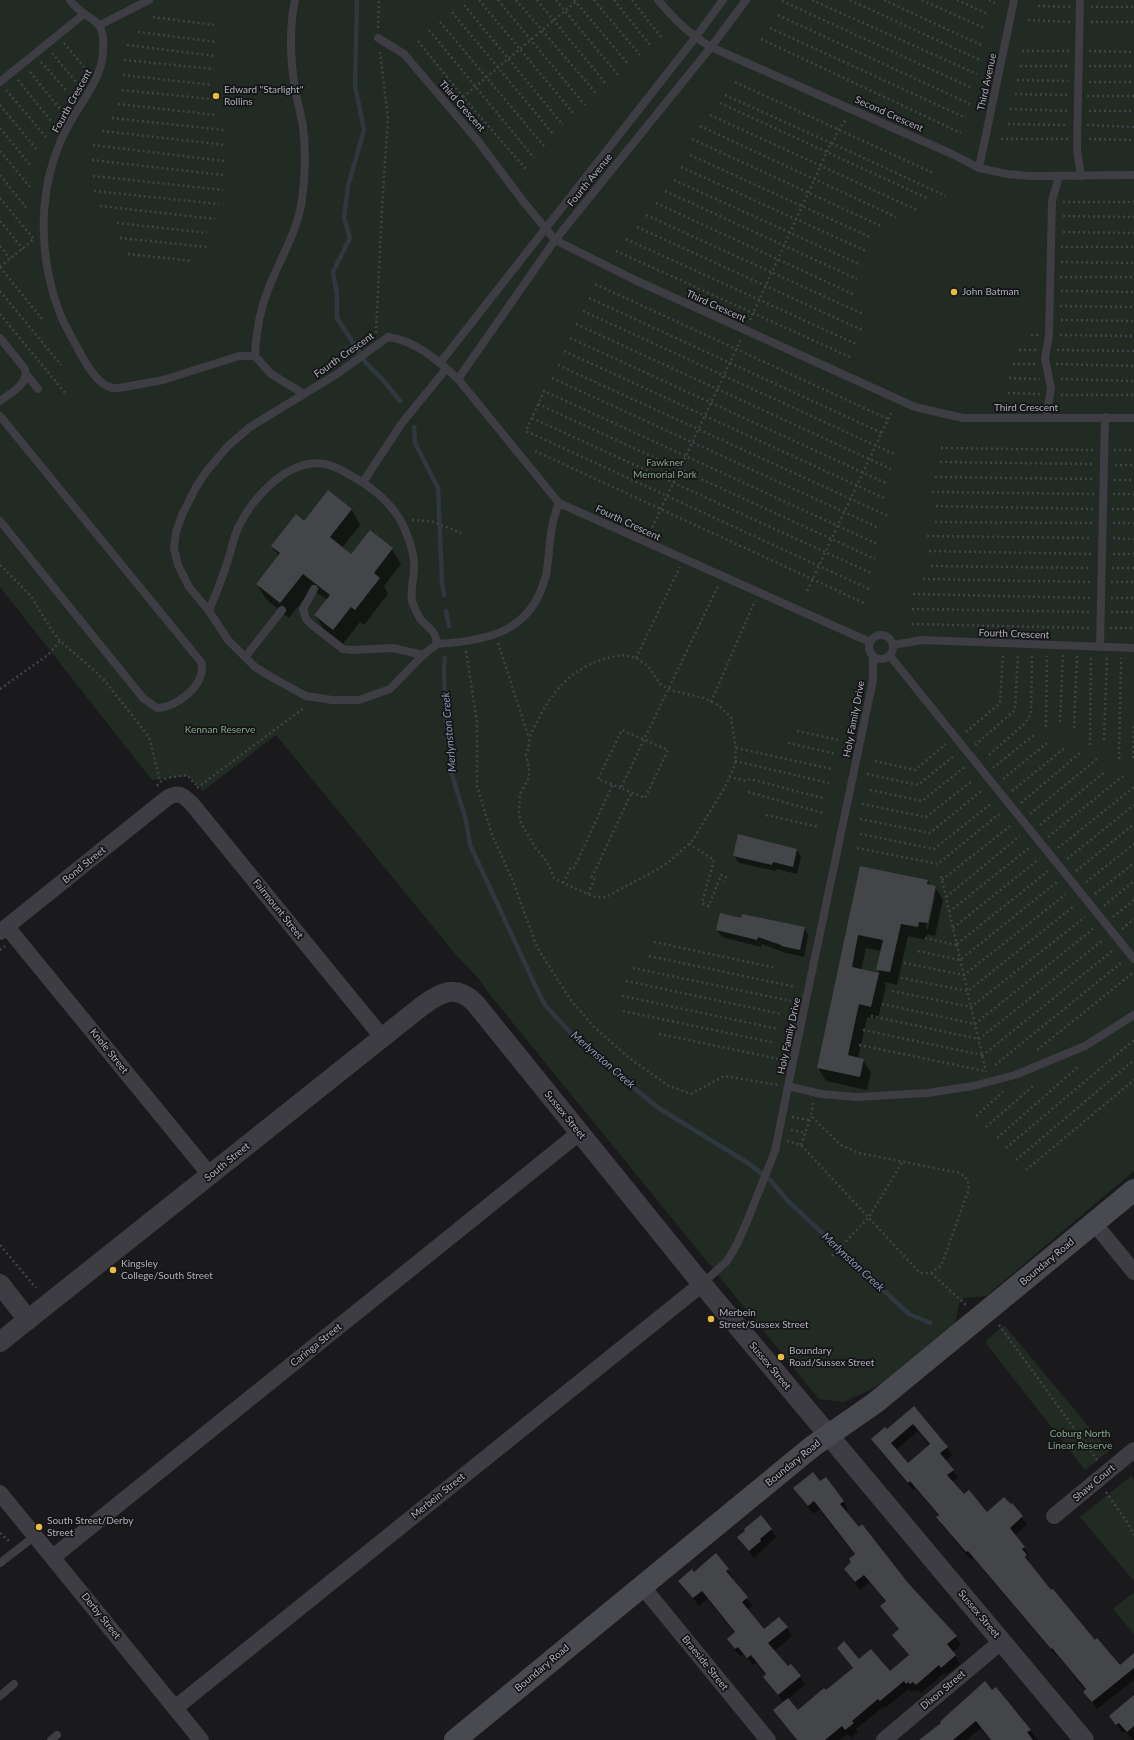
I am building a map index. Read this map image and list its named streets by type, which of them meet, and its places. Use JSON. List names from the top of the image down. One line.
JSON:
{"streets":{"main road":["Boundary Road"],"street":["Bond Street","Fairmount Street","Knole Street","Sussex Street","South Street","Caringa Street","Shaw Court","Merbein Street","Derby Street","Braeside Street","Dixon Street"],"lane":["Third Avenue","Fourth Crescent","Third Crescent","Second Crescent","Fourth Avenue","Holy Family Drive"]},"crossings":[["Third Avenue","Second Crescent"],["Fourth Crescent","Fourth Avenue"],["Fourth Crescent","Holy Family Drive"],["Third Crescent","Fourth Avenue"],["Second Crescent","Fourth Avenue"],["Bond Street","Fairmount Street"],["Bond Street","Knole Street"],["Fairmount Street","South Street"],["Knole Street","South Street"],["Sussex Street","South Street"],["Sussex Street","Boundary Road"],["Sussex Street","Caringa Street"],["Sussex Street","Merbein Street"],["Sussex Street","Dixon Street"],["Boundary Road","Braeside Street"],["Caringa Street","Derby Street"],["Merbein Street","Derby Street"]],"water":["Merlynston Creek"],"parks":["Fawkner Memorial Park","Kennan Reserve","Coburg North Linear Reserve"],"places":["Edward \"Starlight\" Rollins","John Batman","Kingsley College/South Street","Merbein Street/Sussex Street","Boundary Road/Sussex Street","South Street/Derby Street"]}
